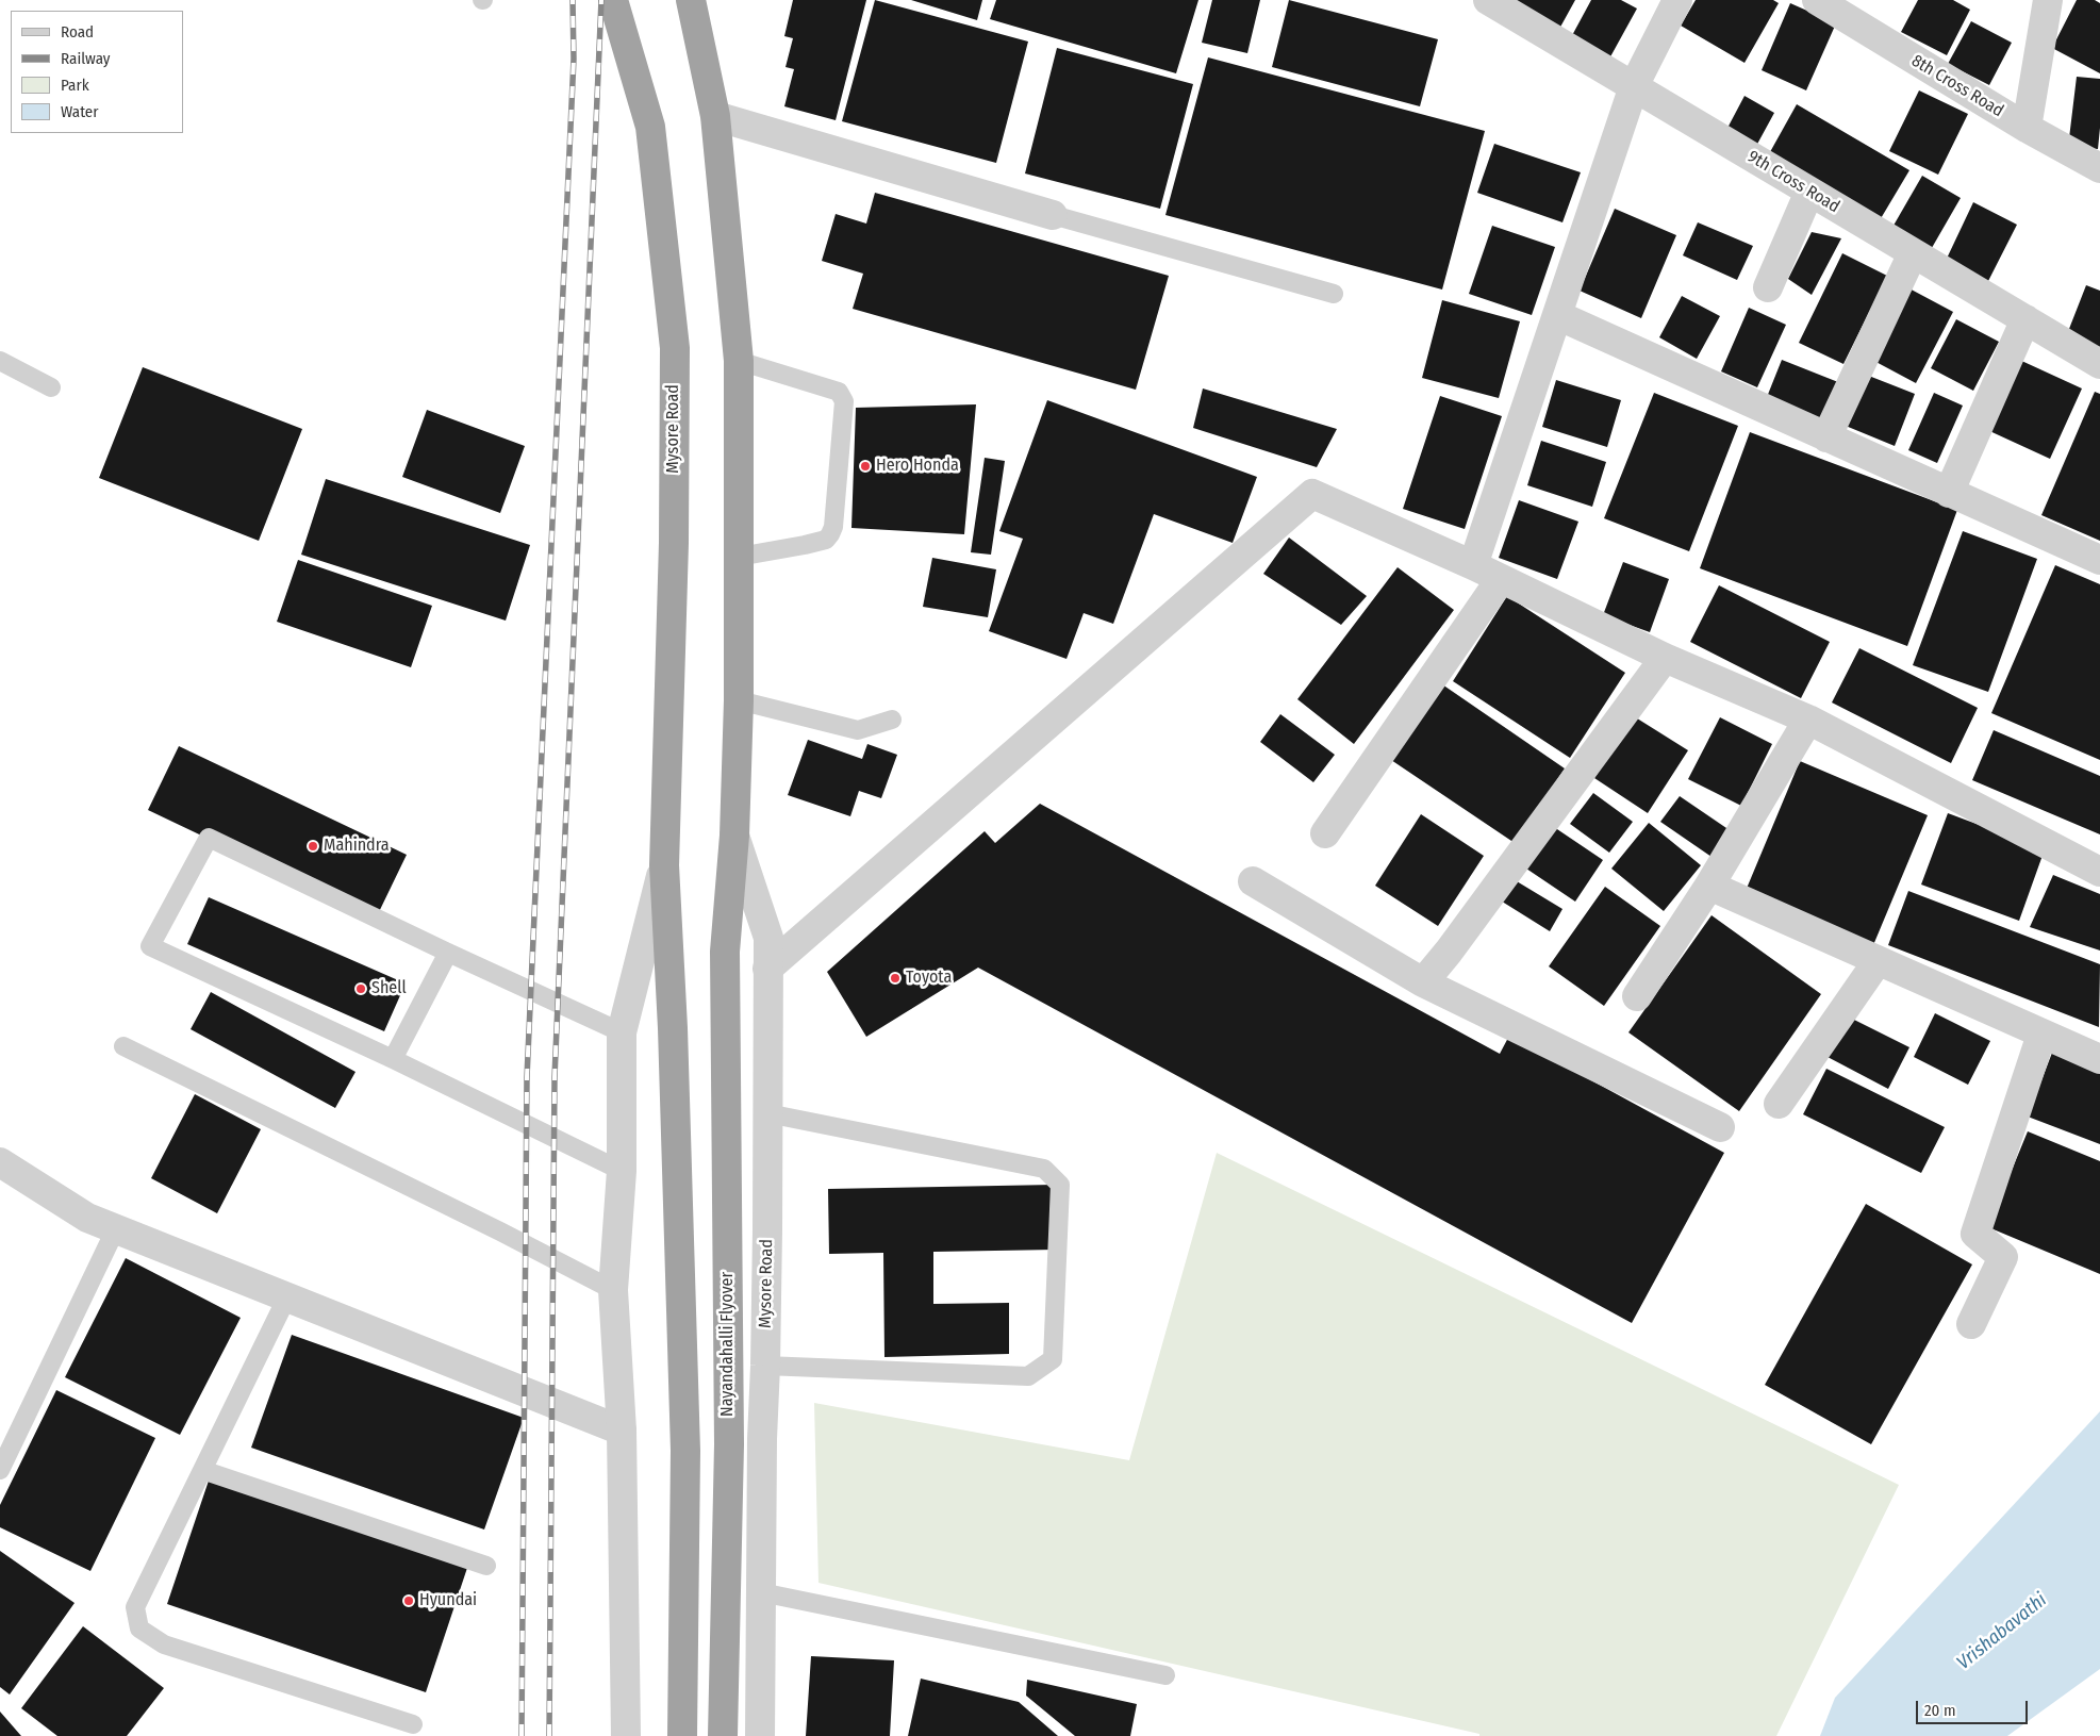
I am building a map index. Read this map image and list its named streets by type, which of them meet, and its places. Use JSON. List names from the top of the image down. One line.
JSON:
{"streets":{"highway":["Mysore Road","Nayandahalli Flyover"],"street":["8th Cross Road","9th Cross Road"]},"crossings":[["Mysore Road","Nayandahalli Flyover"]],"water":["Vrishabavathi"],"places":["Hero Honda","Mahindra","Toyota","Shell","Hyundai"],"legend":["Road","Railway","Park","Water"],"scale_bar":"20 m"}
